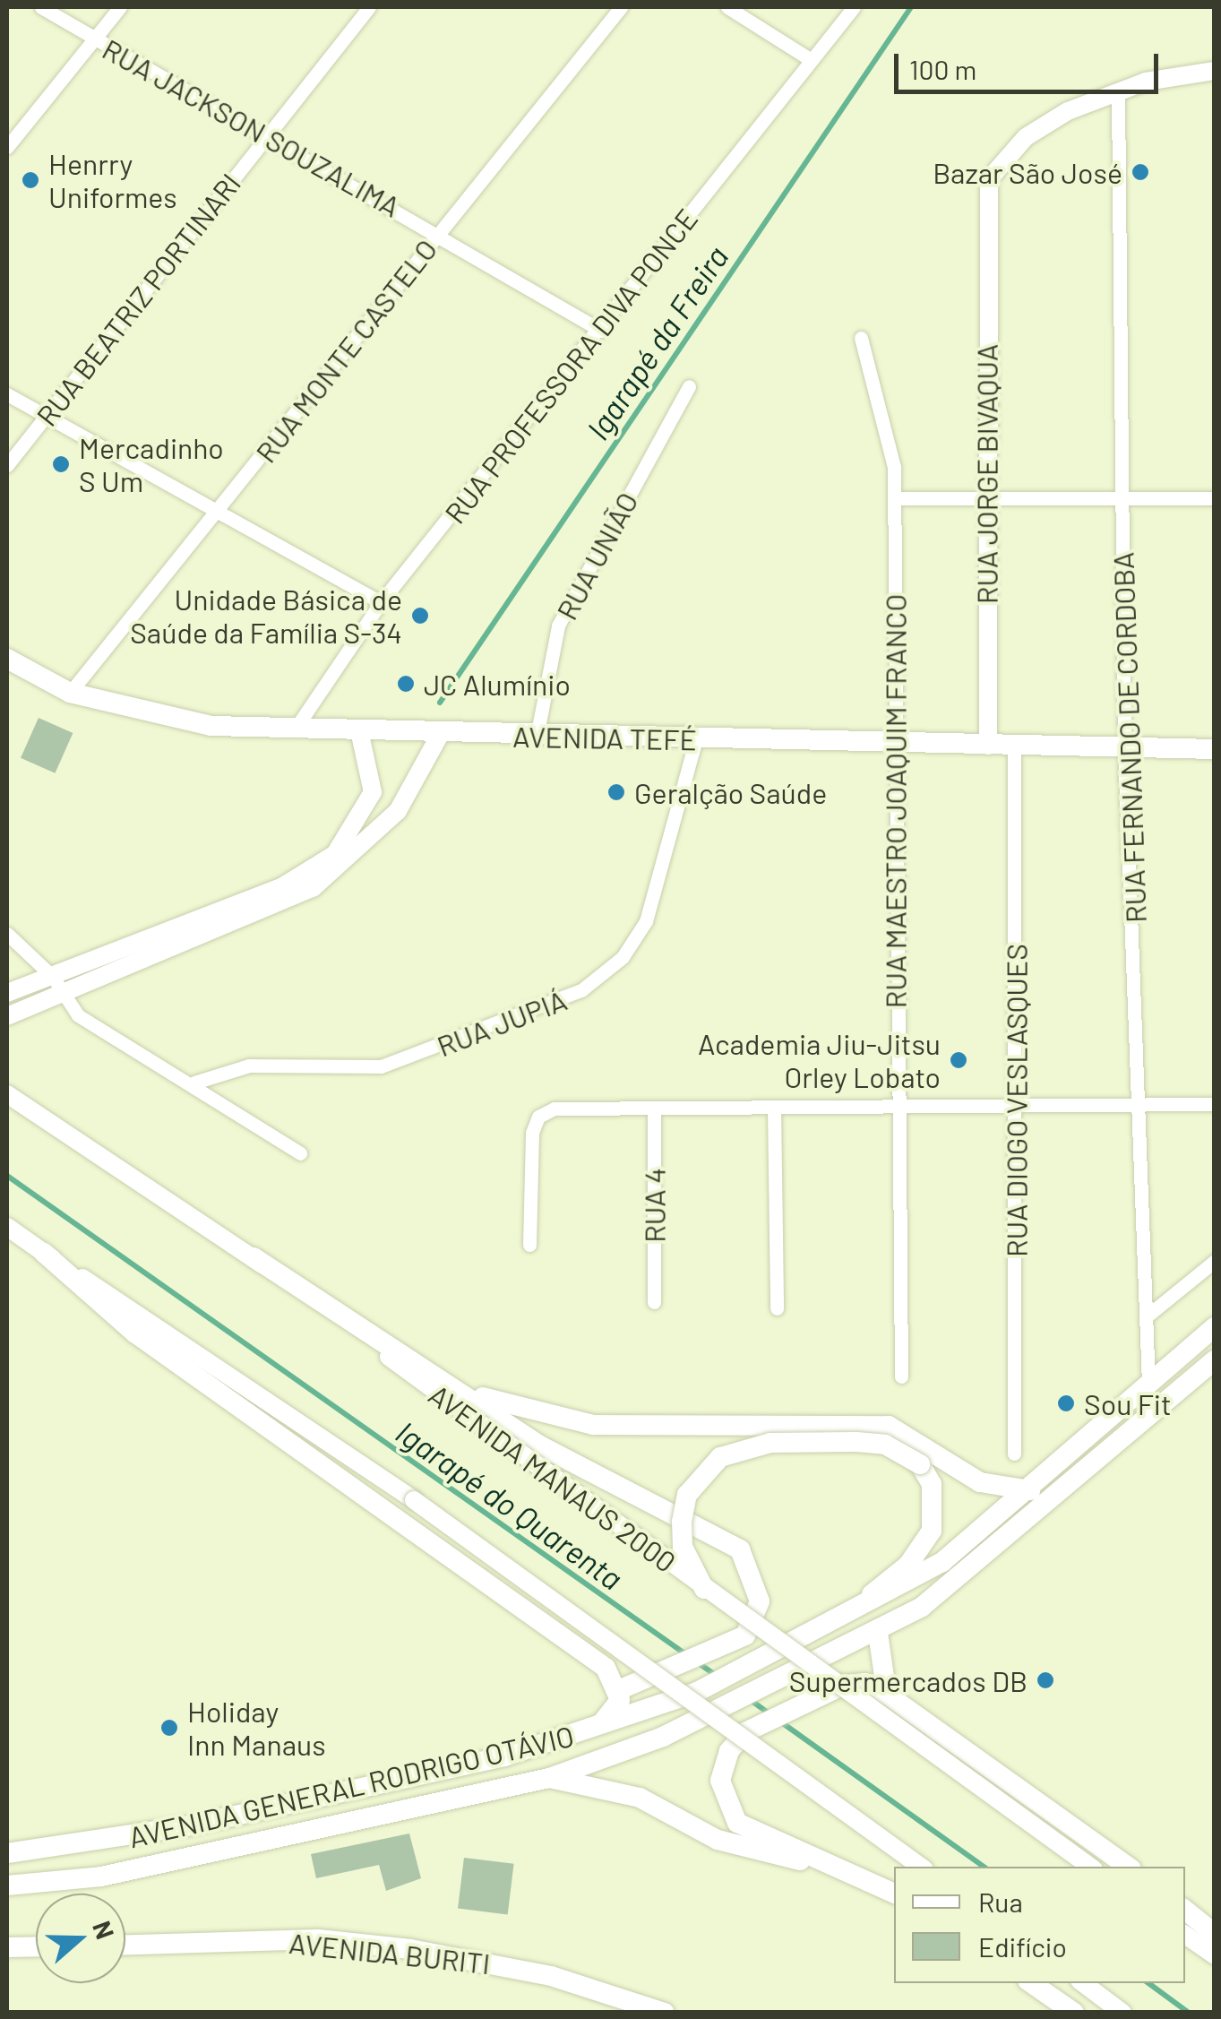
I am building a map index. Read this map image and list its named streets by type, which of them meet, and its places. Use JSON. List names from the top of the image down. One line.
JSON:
{"streets":{"main road":["AVENIDA TEFÉ","AVENIDA GENERAL RODRIGO OTÁVIO","AVENIDA BURITI"],"street":["RUA JACKSON SOUZALIMA","RUA BEATRIZ PORTINARI","RUA MONTE CASTELO","RUA PROFESSORA DIVA PONCE","RUA JORGE BIVAQUA","RUA UNIÃO","RUA FERNANDO DE CORDOBA","RUA MAESTRO JOAQUIM FRANCO","RUA JUPIÁ","RUA DIOGO VESLASQUES","RUA 4","AVENIDA MANAUS 2000"]},"crossings":[["RUA JACKSON SOUZALIMA","RUA BEATRIZ PORTINARI"],["RUA JACKSON SOUZALIMA","RUA MONTE CASTELO"],["RUA JACKSON SOUZALIMA","RUA PROFESSORA DIVA PONCE"],["RUA MONTE CASTELO","AVENIDA TEFÉ"],["RUA PROFESSORA DIVA PONCE","AVENIDA TEFÉ"],["RUA JORGE BIVAQUA","AVENIDA TEFÉ"],["RUA JORGE BIVAQUA","RUA FERNANDO DE CORDOBA"],["RUA UNIÃO","AVENIDA TEFÉ"],["AVENIDA TEFÉ","RUA FERNANDO DE CORDOBA"],["AVENIDA TEFÉ","RUA MAESTRO JOAQUIM FRANCO"],["AVENIDA TEFÉ","RUA JUPIÁ"],["AVENIDA TEFÉ","RUA DIOGO VESLASQUES"],["RUA FERNANDO DE CORDOBA","AVENIDA GENERAL RODRIGO OTÁVIO"]],"water":["Igarapé da Freira","Igarapé do Quarenta"],"places":["Bazar São José","Henrry Uniformes","Mercadinho S Um","Unidade Básica de Saúde da Família S-34","JC Alumínio","Geralção Saúde","Academia Jiu-Jitsu Orley Lobato","Sou Fit","Supermercados DB","Holiday Inn Manaus"],"legend":["Rua","Edifício"],"scale_bar":"100 m","north":"right"}
